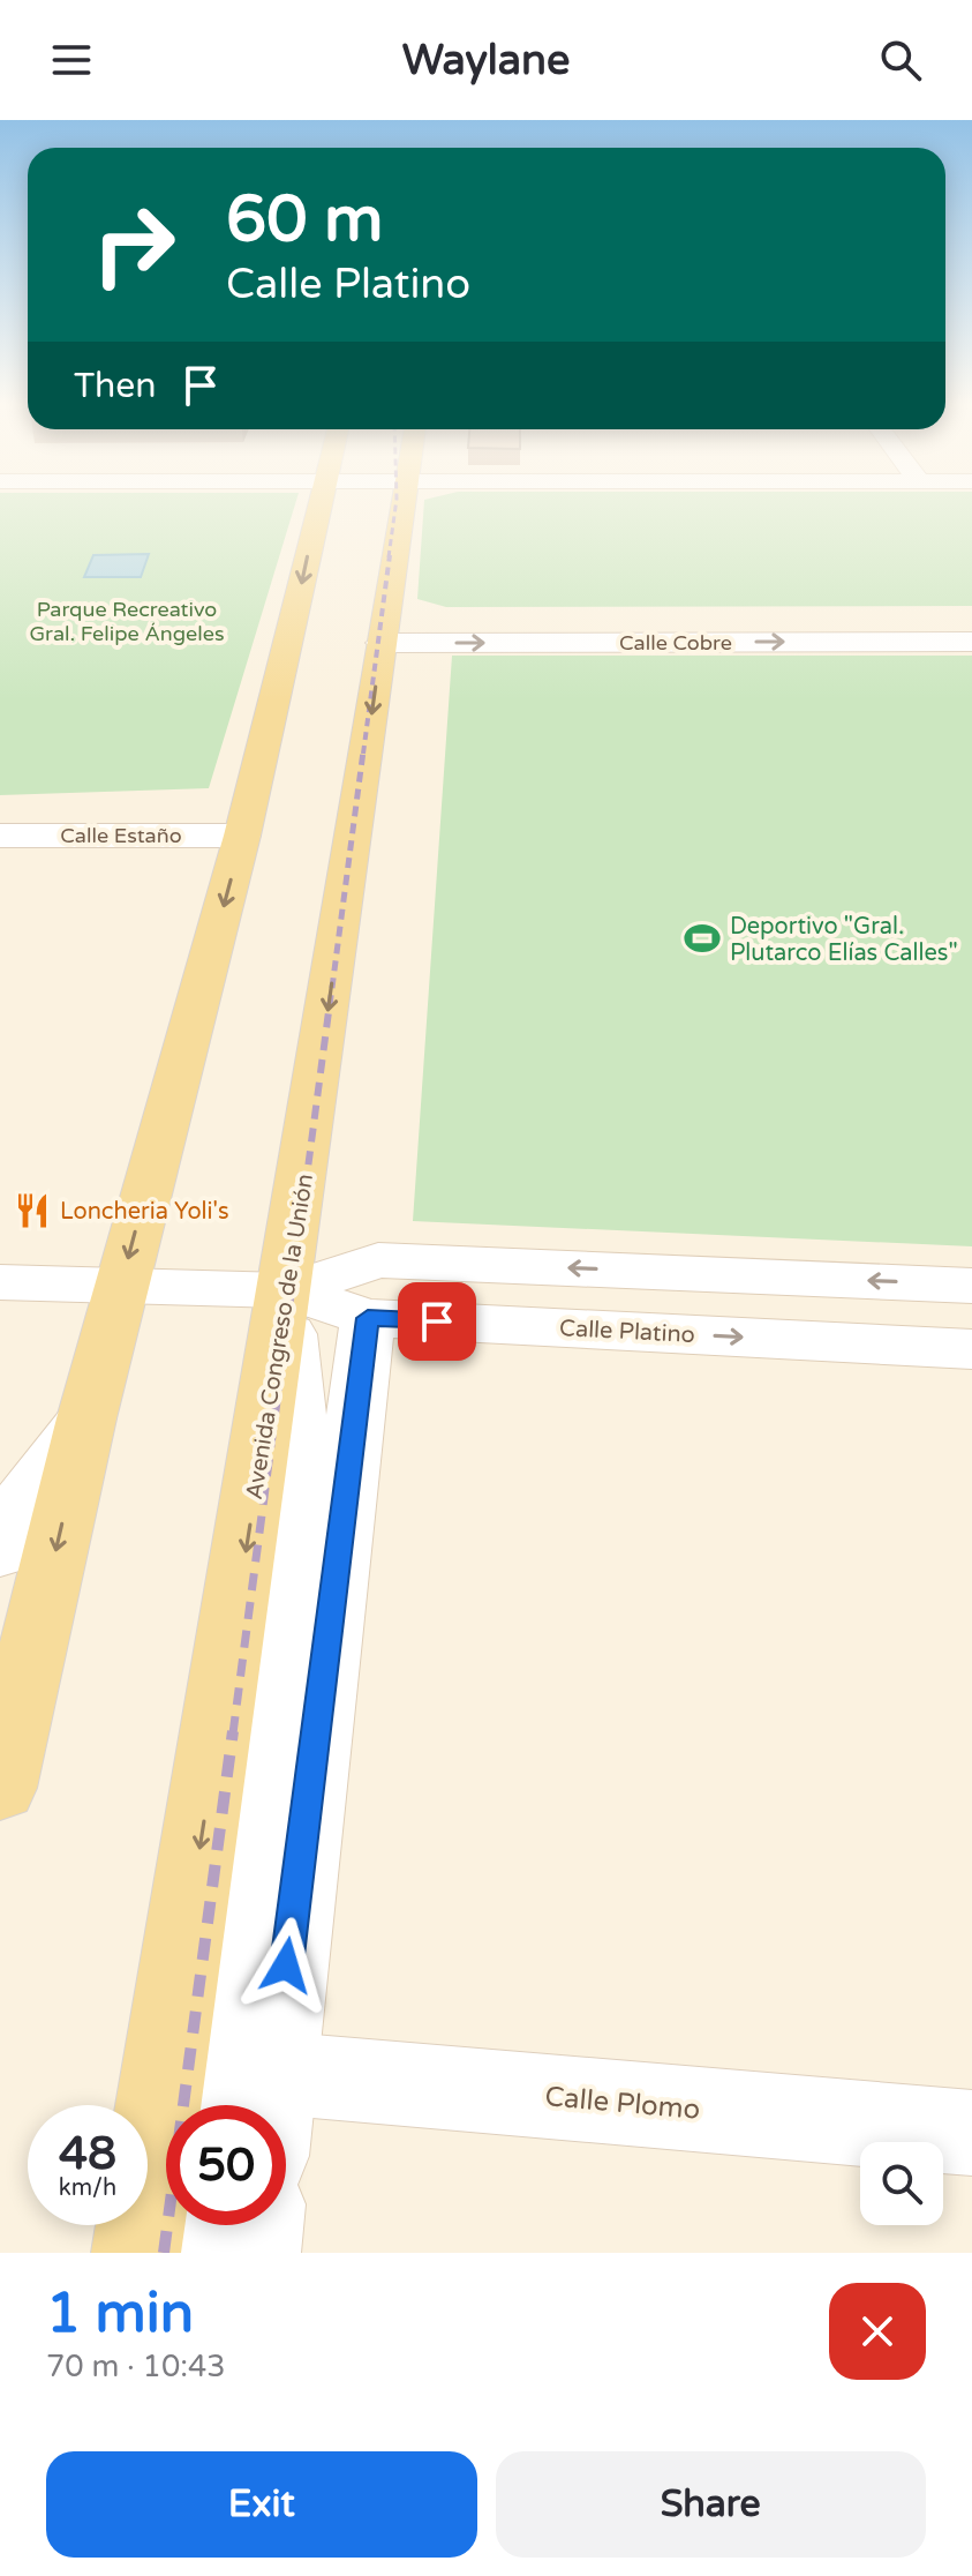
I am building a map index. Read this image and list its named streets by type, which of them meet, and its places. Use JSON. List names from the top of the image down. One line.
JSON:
{"streets":{"main road":["Avenida Congreso de la Unión"],"street":["Calle Cobre","Calle Estaño","Calle Platino","Calle Plomo"]},"crossings":[["Calle Cobre","Avenida Congreso de la Unión"],["Calle Platino","Avenida Congreso de la Unión"]],"parks":["Parque Recreativo Gral. Felipe Ángeles"],"places":{"sports":["Deportivo \"Gral. Plutarco Elías Calles\""],"restaurant":["Loncheria Yoli's"]},"page":{"header":"Waylane","turn":["60 m","Calle Platino"],"then":"Then","speed":"48 km/h","limit":"50","heading":["1 min","70 m · 10:43"],"buttons":["Exit","Share"]}}
